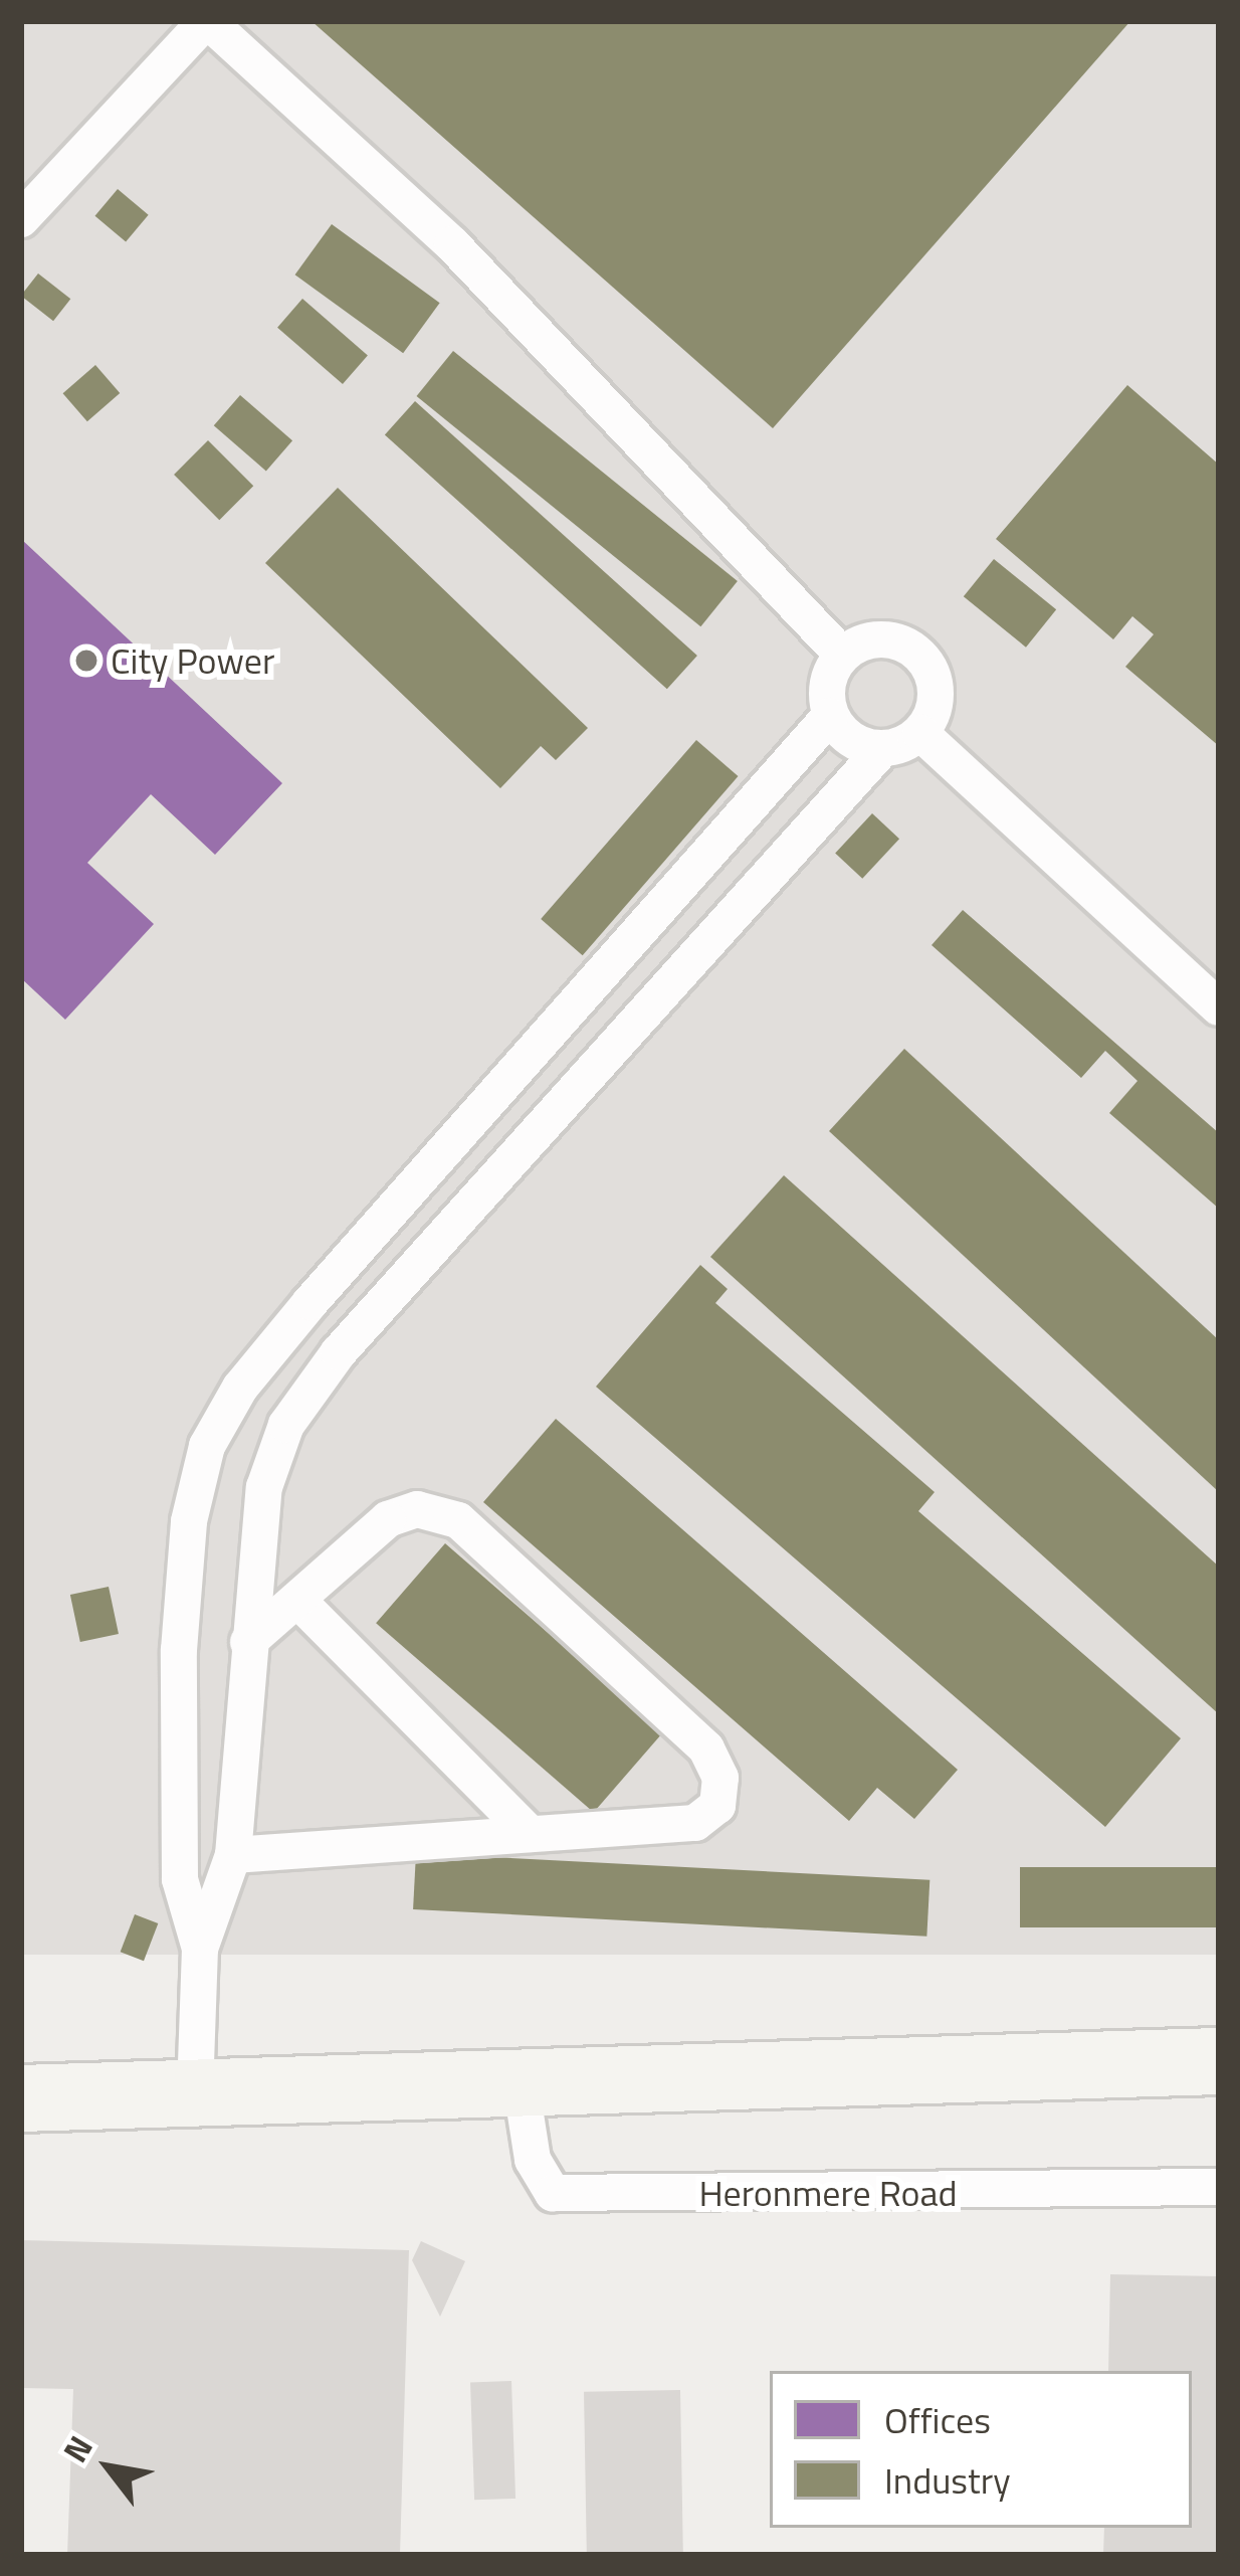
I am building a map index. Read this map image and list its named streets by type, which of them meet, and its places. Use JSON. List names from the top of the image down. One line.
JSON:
{"streets":{"lane":["Heronmere Road"]},"places":["City Power"],"legend":["Offices","Industry"],"north":"top left"}
